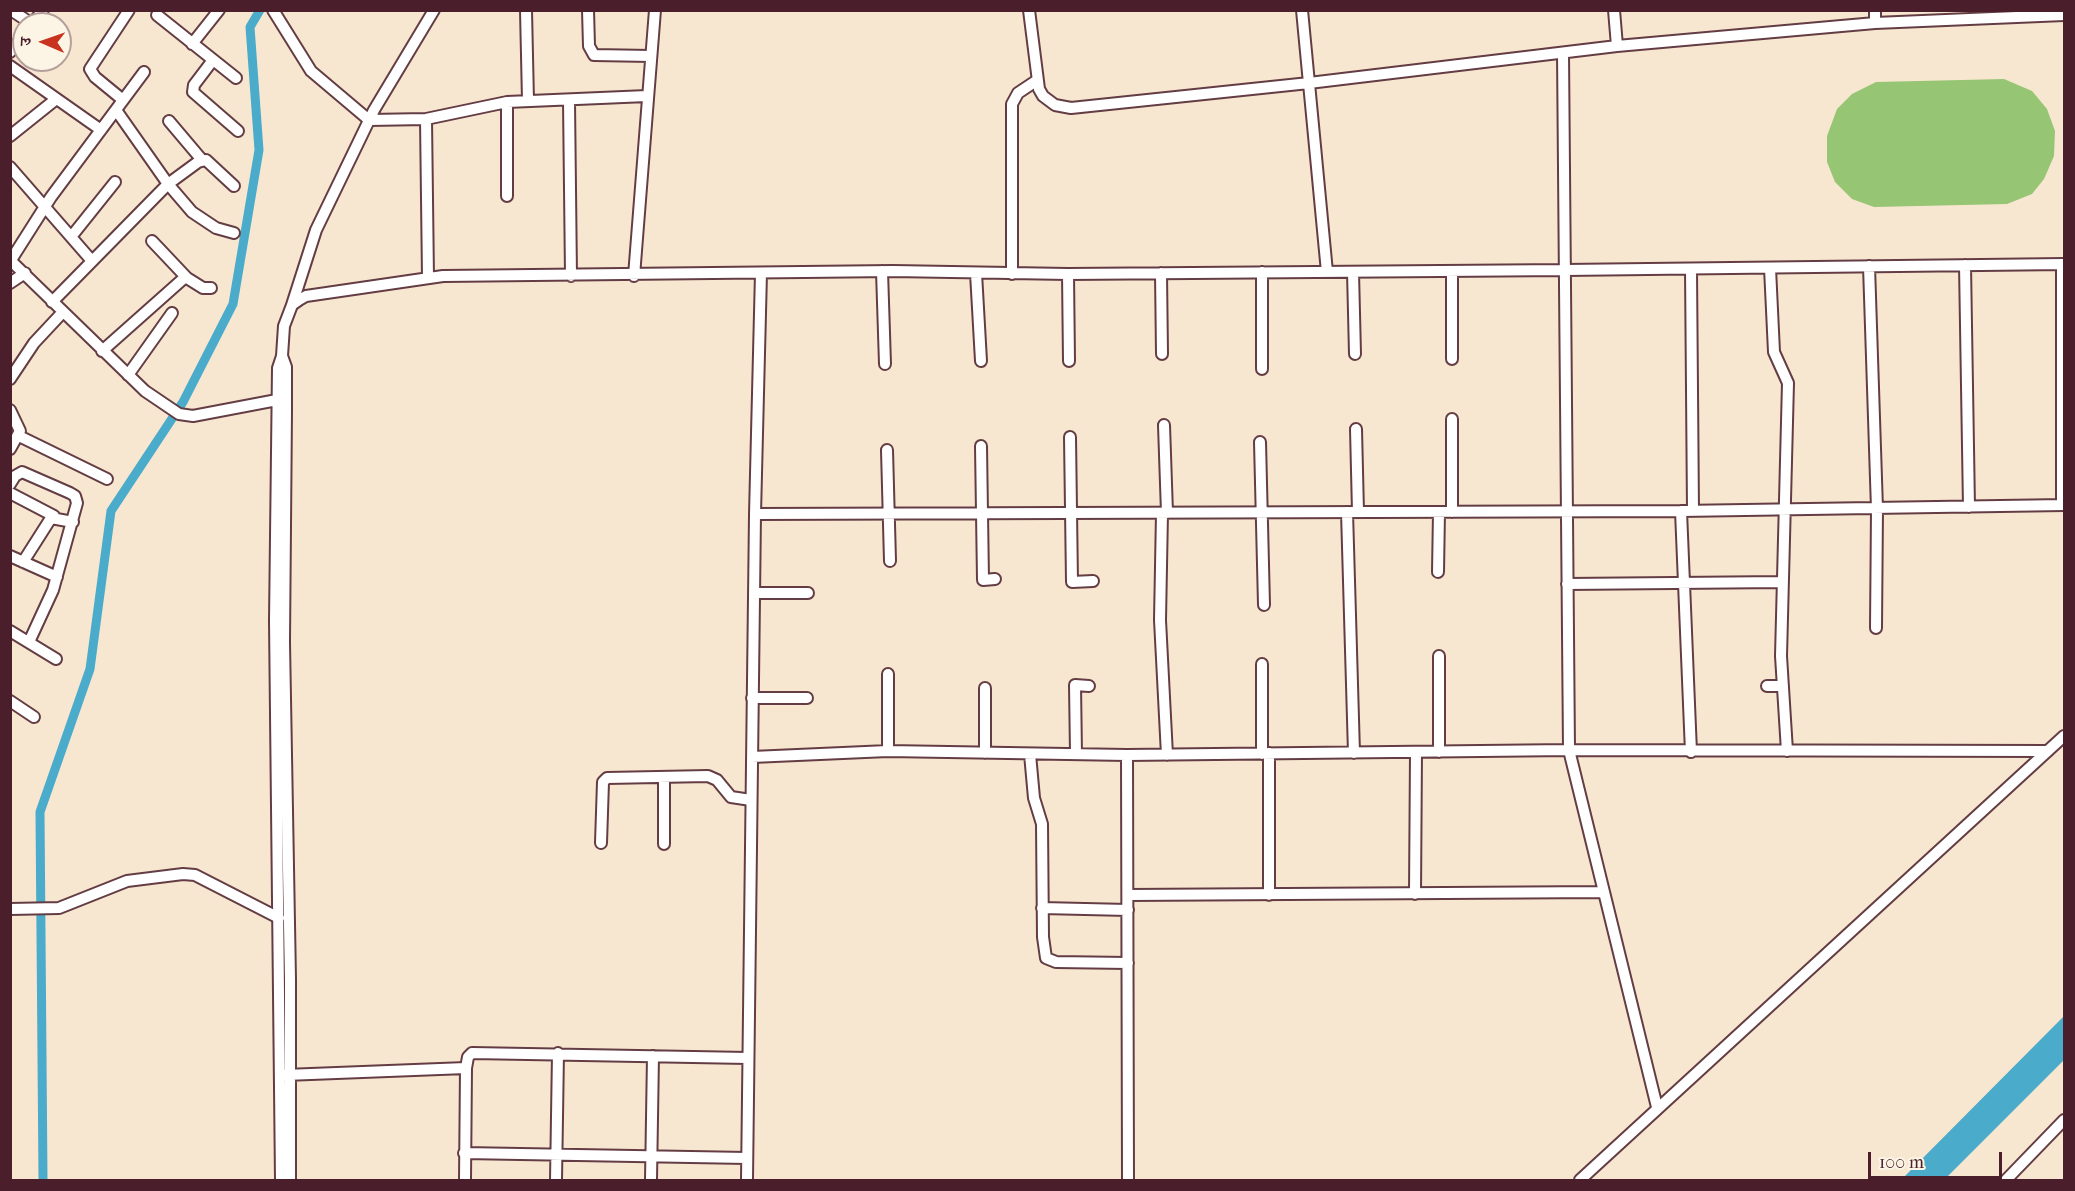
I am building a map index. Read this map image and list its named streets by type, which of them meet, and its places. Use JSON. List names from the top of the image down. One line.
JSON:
{"scale_bar":"100 m","north":"left"}
